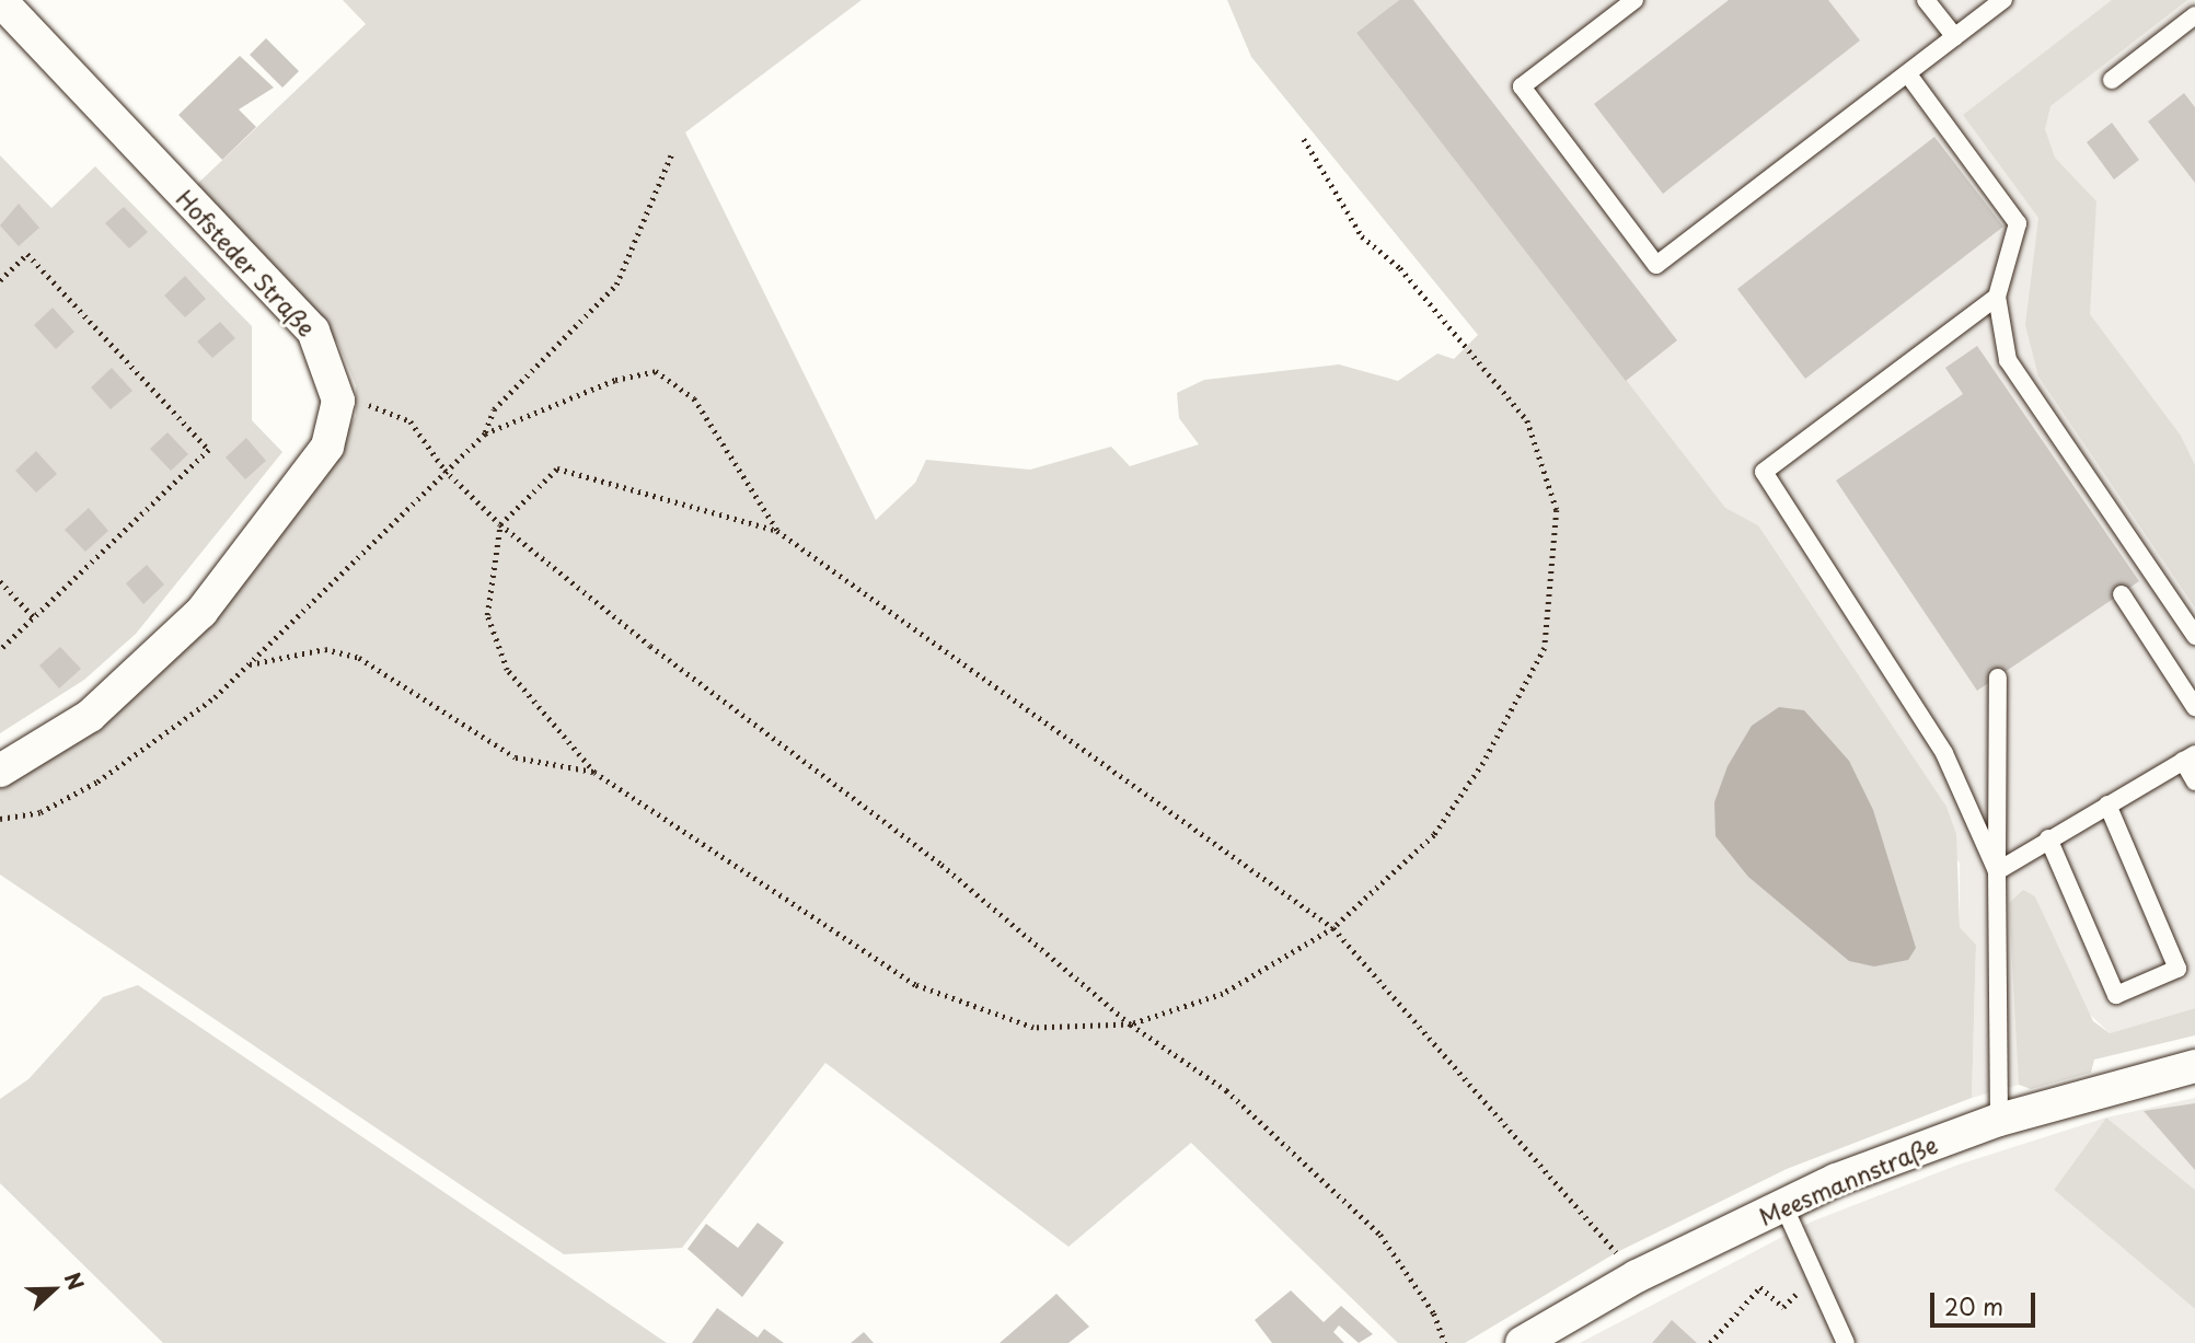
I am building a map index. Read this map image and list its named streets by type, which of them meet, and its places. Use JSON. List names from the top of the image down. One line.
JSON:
{"streets":{"street":["Hofsteder Straße","Meesmannstraße"]},"scale_bar":"20 m","north":"right"}
